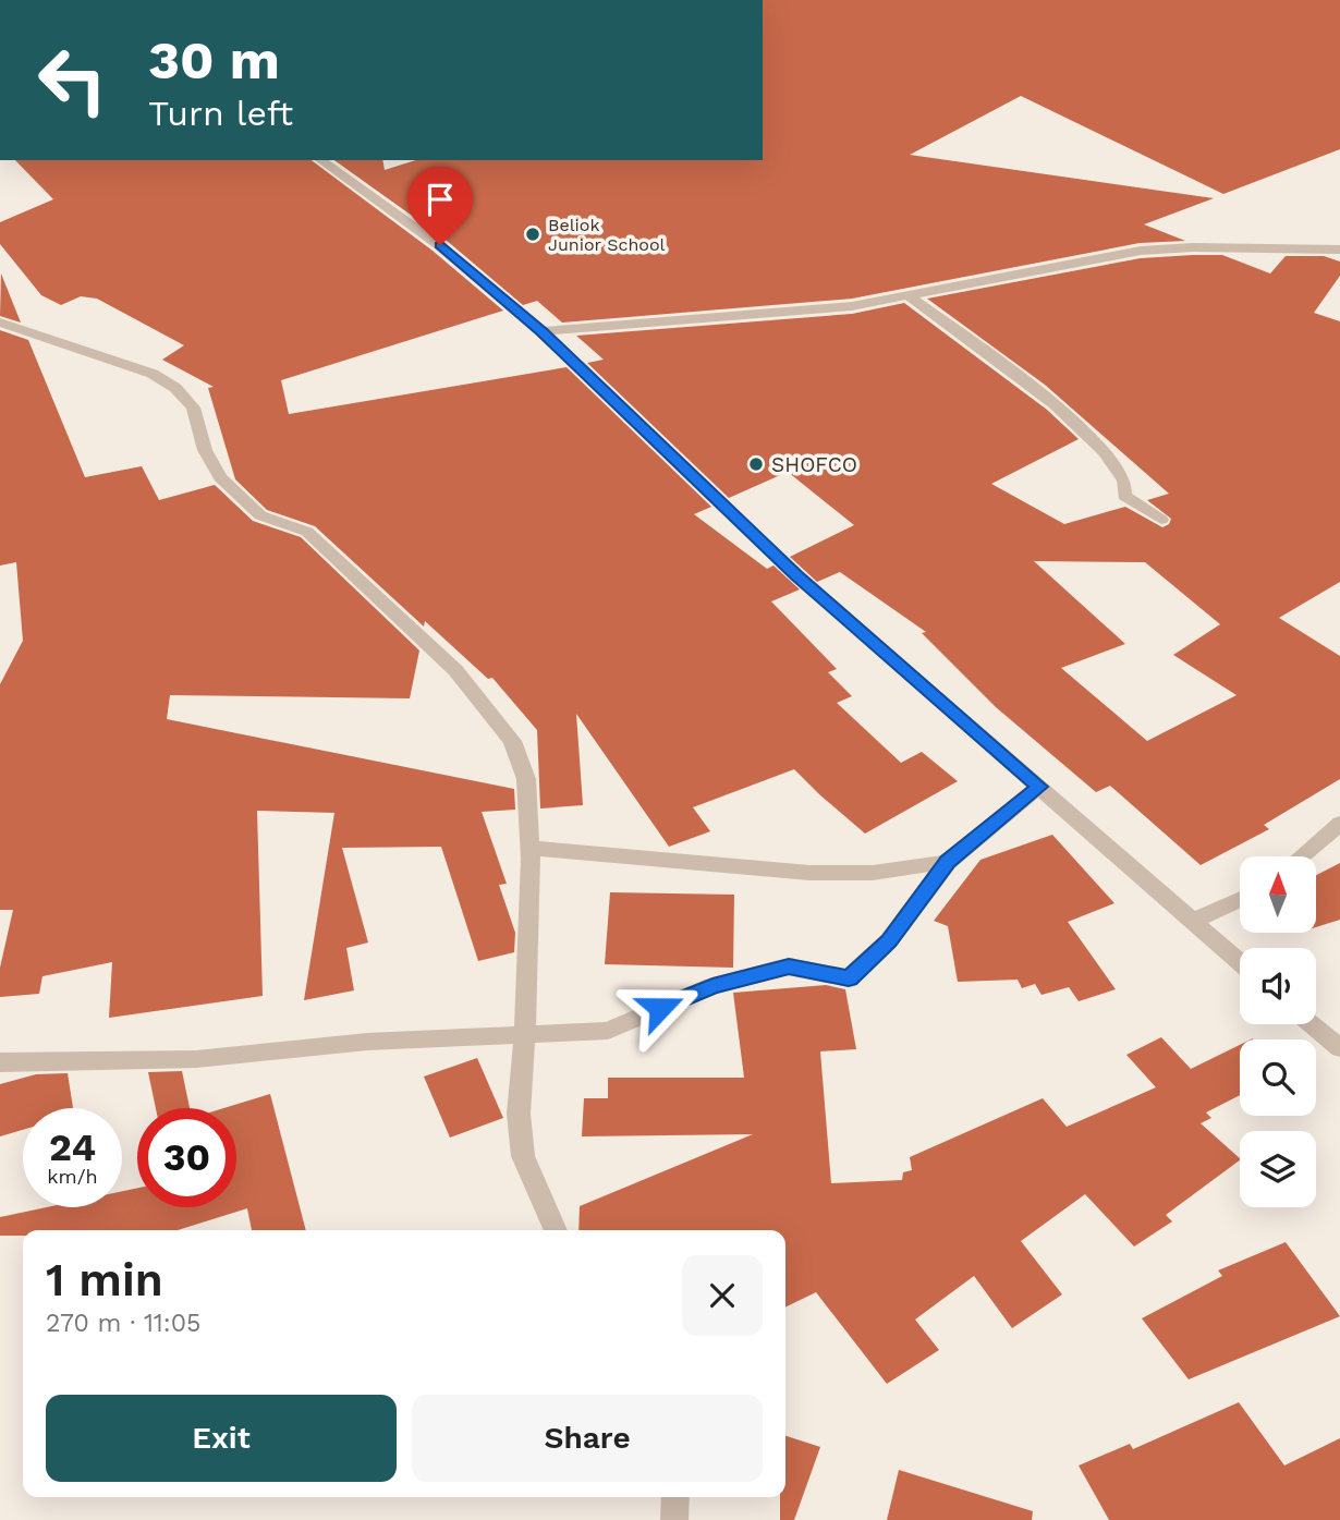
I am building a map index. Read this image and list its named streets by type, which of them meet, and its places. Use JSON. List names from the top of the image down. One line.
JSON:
{"places":["Beliok Junior School","SHOFCO"],"north":"top","page":{"turn":["30 m","Turn left"],"speed":"24 km/h","limit":"30","heading":["1 min","270 m · 11:05"],"buttons":["Exit","Share"]}}
